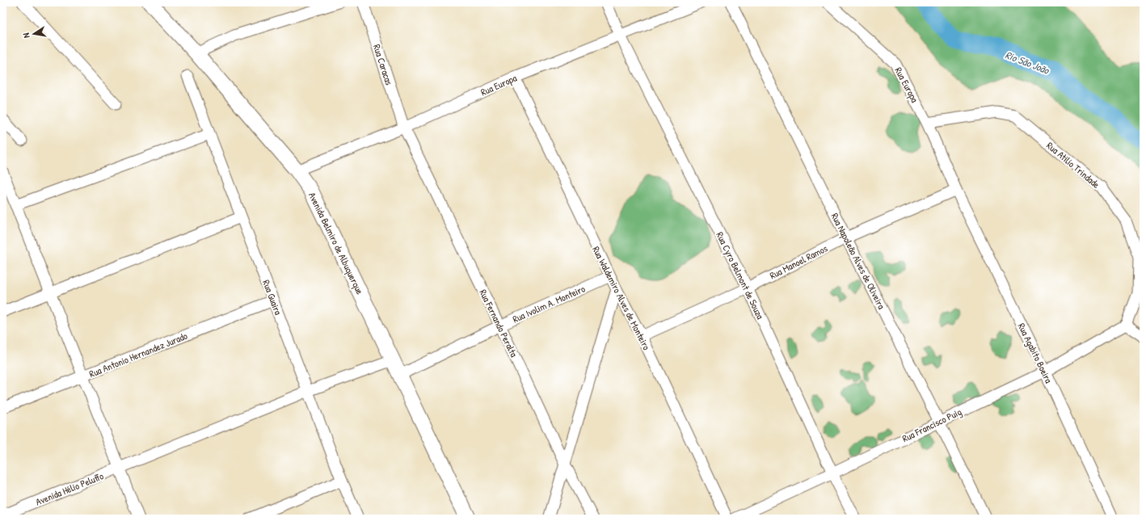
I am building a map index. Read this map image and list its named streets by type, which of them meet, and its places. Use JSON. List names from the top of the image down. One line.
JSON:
{"streets":{"main road":["Avenida Belmiro de Albuquerque"],"street":["Rua Caracas","Rua Europa","Rua Atilio Trindade","Rua Napoleão Alves de Oliveira","Rua Manoel Ramos","Rua Cyro Belmont de Souza","Rua Guaira","Rua Waldemiro Alves de Monteiro","Rua Ivolim A. Monteiro","Rua Fernando Peralta","Rua Agabito Boeira","Rua Antonio Hernandez Jurado","Rua Francisco Puig","Avenida Hélio Peluffo"]},"crossings":[["Rua Caracas","Rua Europa"],["Rua Caracas","Rua Fernando Peralta"],["Rua Europa","Rua Atilio Trindade"],["Rua Europa","Avenida Belmiro de Albuquerque"],["Rua Europa","Rua Manoel Ramos"],["Rua Europa","Rua Cyro Belmont de Souza"],["Rua Europa","Rua Waldemiro Alves de Monteiro"],["Rua Europa","Rua Fernando Peralta"],["Rua Europa","Rua Agabito Boeira"],["Rua Atilio Trindade","Rua Francisco Puig"],["Avenida Belmiro de Albuquerque","Rua Ivolim A. Monteiro"],["Avenida Belmiro de Albuquerque","Avenida Hélio Peluffo"],["Rua Napoleão Alves de Oliveira","Rua Manoel Ramos"],["Rua Napoleão Alves de Oliveira","Rua Francisco Puig"],["Rua Manoel Ramos","Rua Cyro Belmont de Souza"],["Rua Manoel Ramos","Rua Waldemiro Alves de Monteiro"],["Rua Manoel Ramos","Rua Agabito Boeira"],["Rua Cyro Belmont de Souza","Rua Francisco Puig"],["Rua Guaira","Rua Antonio Hernandez Jurado"],["Rua Guaira","Avenida Hélio Peluffo"],["Rua Waldemiro Alves de Monteiro","Rua Ivolim A. Monteiro"],["Rua Ivolim A. Monteiro","Rua Fernando Peralta"],["Rua Agabito Boeira","Rua Francisco Puig"]],"water":["Rio São João"],"north":"left"}
